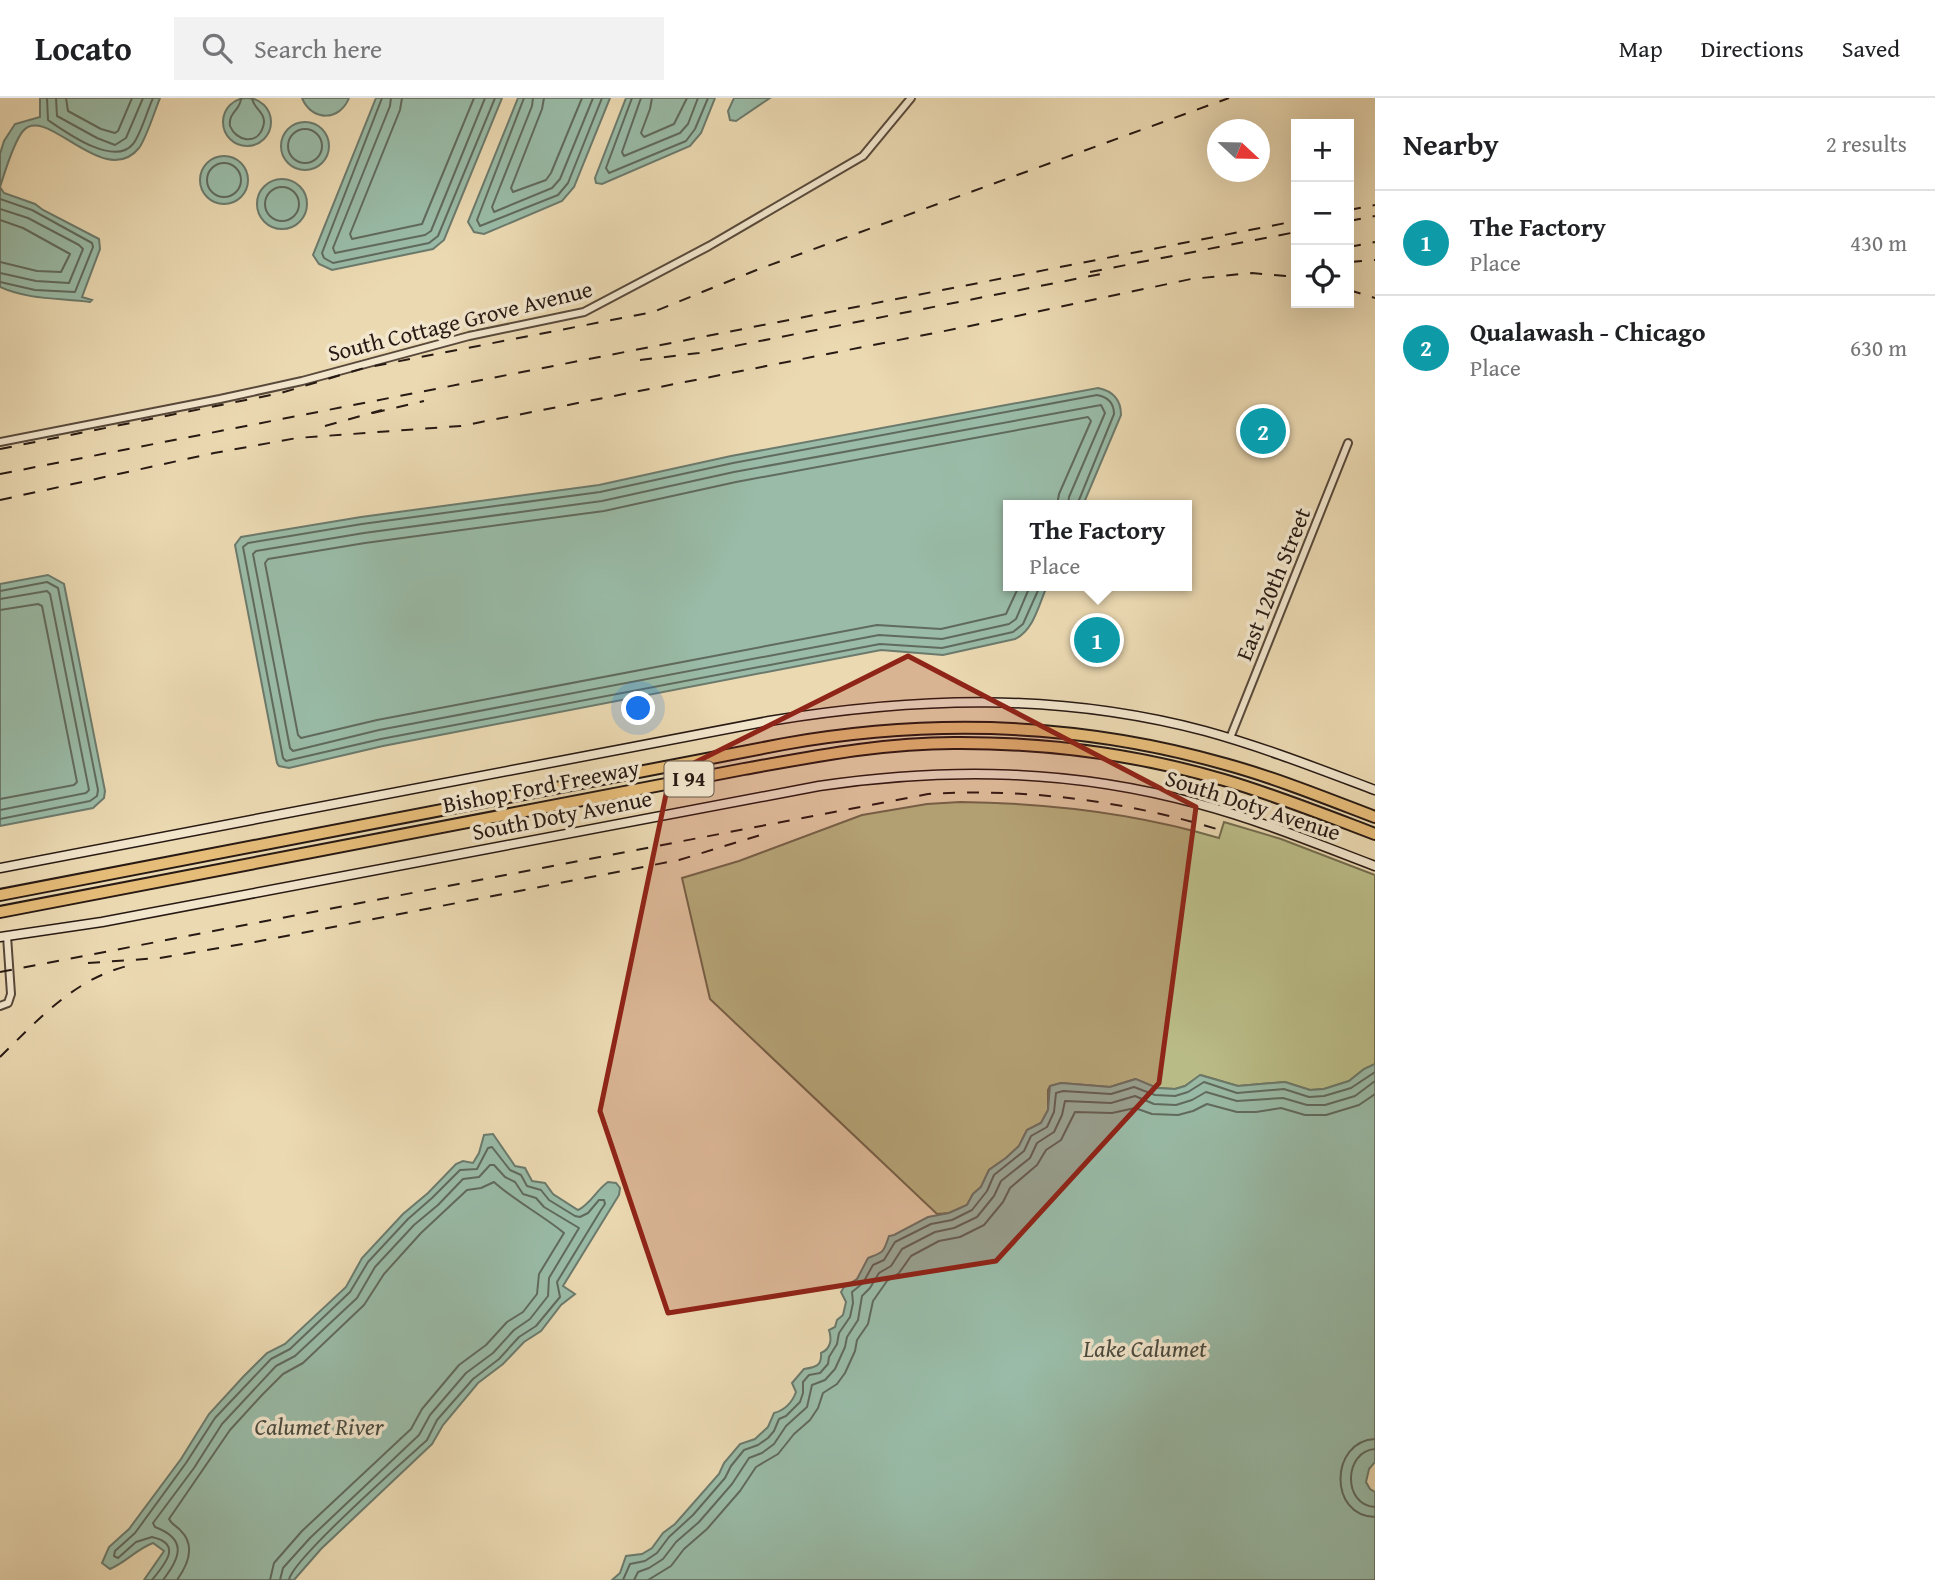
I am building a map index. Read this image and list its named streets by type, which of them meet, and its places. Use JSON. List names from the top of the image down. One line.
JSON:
{"streets":{"highway":["I 94","Bishop Ford Freeway"],"street":["South Cottage Grove Avenue","East 120th Street","South Doty Avenue"]},"water":["Lake Calumet","Calumet River"],"north":"right","page":{"header":"Locato","search":"Search here","nav":["Map","Directions","Saved"],"heading":["Nearby","2 results"],"map_buttons":["+","−"],"list":[{"mark":"1","name":"The Factory","note":"Place","value":"430 m"},{"mark":"2","name":"Qualawash - Chicago","note":"Place","value":"630 m"}],"pins":["2","1"],"popup":["The Factory","Place"]}}
